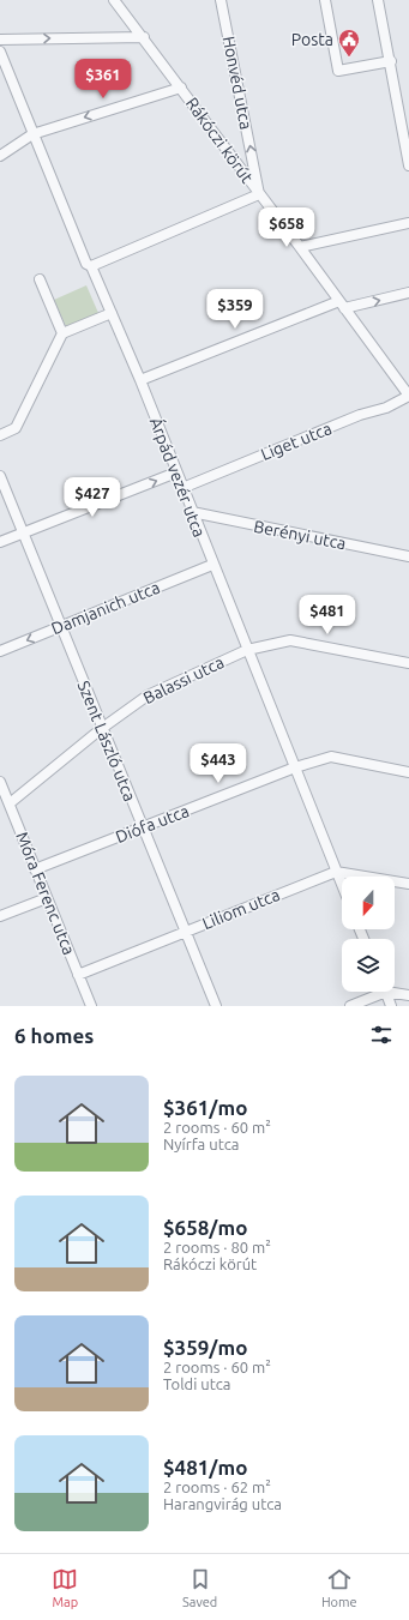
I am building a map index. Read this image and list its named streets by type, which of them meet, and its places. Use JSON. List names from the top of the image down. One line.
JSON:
{"streets":{"street":["Honvéd utca","Rákóczi körút","Liget utca","Árpád vezér utca","Berényi utca","Damjanich utca","Balassi utca","Szent László utca","Diófa utca","Móra Ferenc utca","Liliom utca"]},"crossings":[["Honvéd utca","Rákóczi körút"],["Rákóczi körút","Liget utca"],["Liget utca","Árpád vezér utca"],["Árpád vezér utca","Berényi utca"],["Árpád vezér utca","Damjanich utca"],["Árpád vezér utca","Balassi utca"],["Árpád vezér utca","Diófa utca"],["Árpád vezér utca","Liliom utca"],["Damjanich utca","Szent László utca"],["Balassi utca","Szent László utca"],["Balassi utca","Móra Ferenc utca"],["Szent László utca","Diófa utca"],["Szent László utca","Liliom utca"],["Diófa utca","Móra Ferenc utca"],["Móra Ferenc utca","Liliom utca"]],"one_way":["Honvéd utca"],"places":{"public building":["Posta"]},"north":"bottom","page":{"price":["$361","$658","$359","$427","$481","$443"],"heading":"6 homes","list":[{"name":"$361/mo","note":"2 rooms · 60 m² · Nyírfa utca"},{"name":"$658/mo","note":"2 rooms · 80 m² · Rákóczi körút"},{"name":"$359/mo","note":"2 rooms · 60 m² · Toldi utca"},{"name":"$481/mo","note":"2 rooms · 62 m² · Harangvirág utca"}],"tabs":["Map","Saved","Home"]}}
